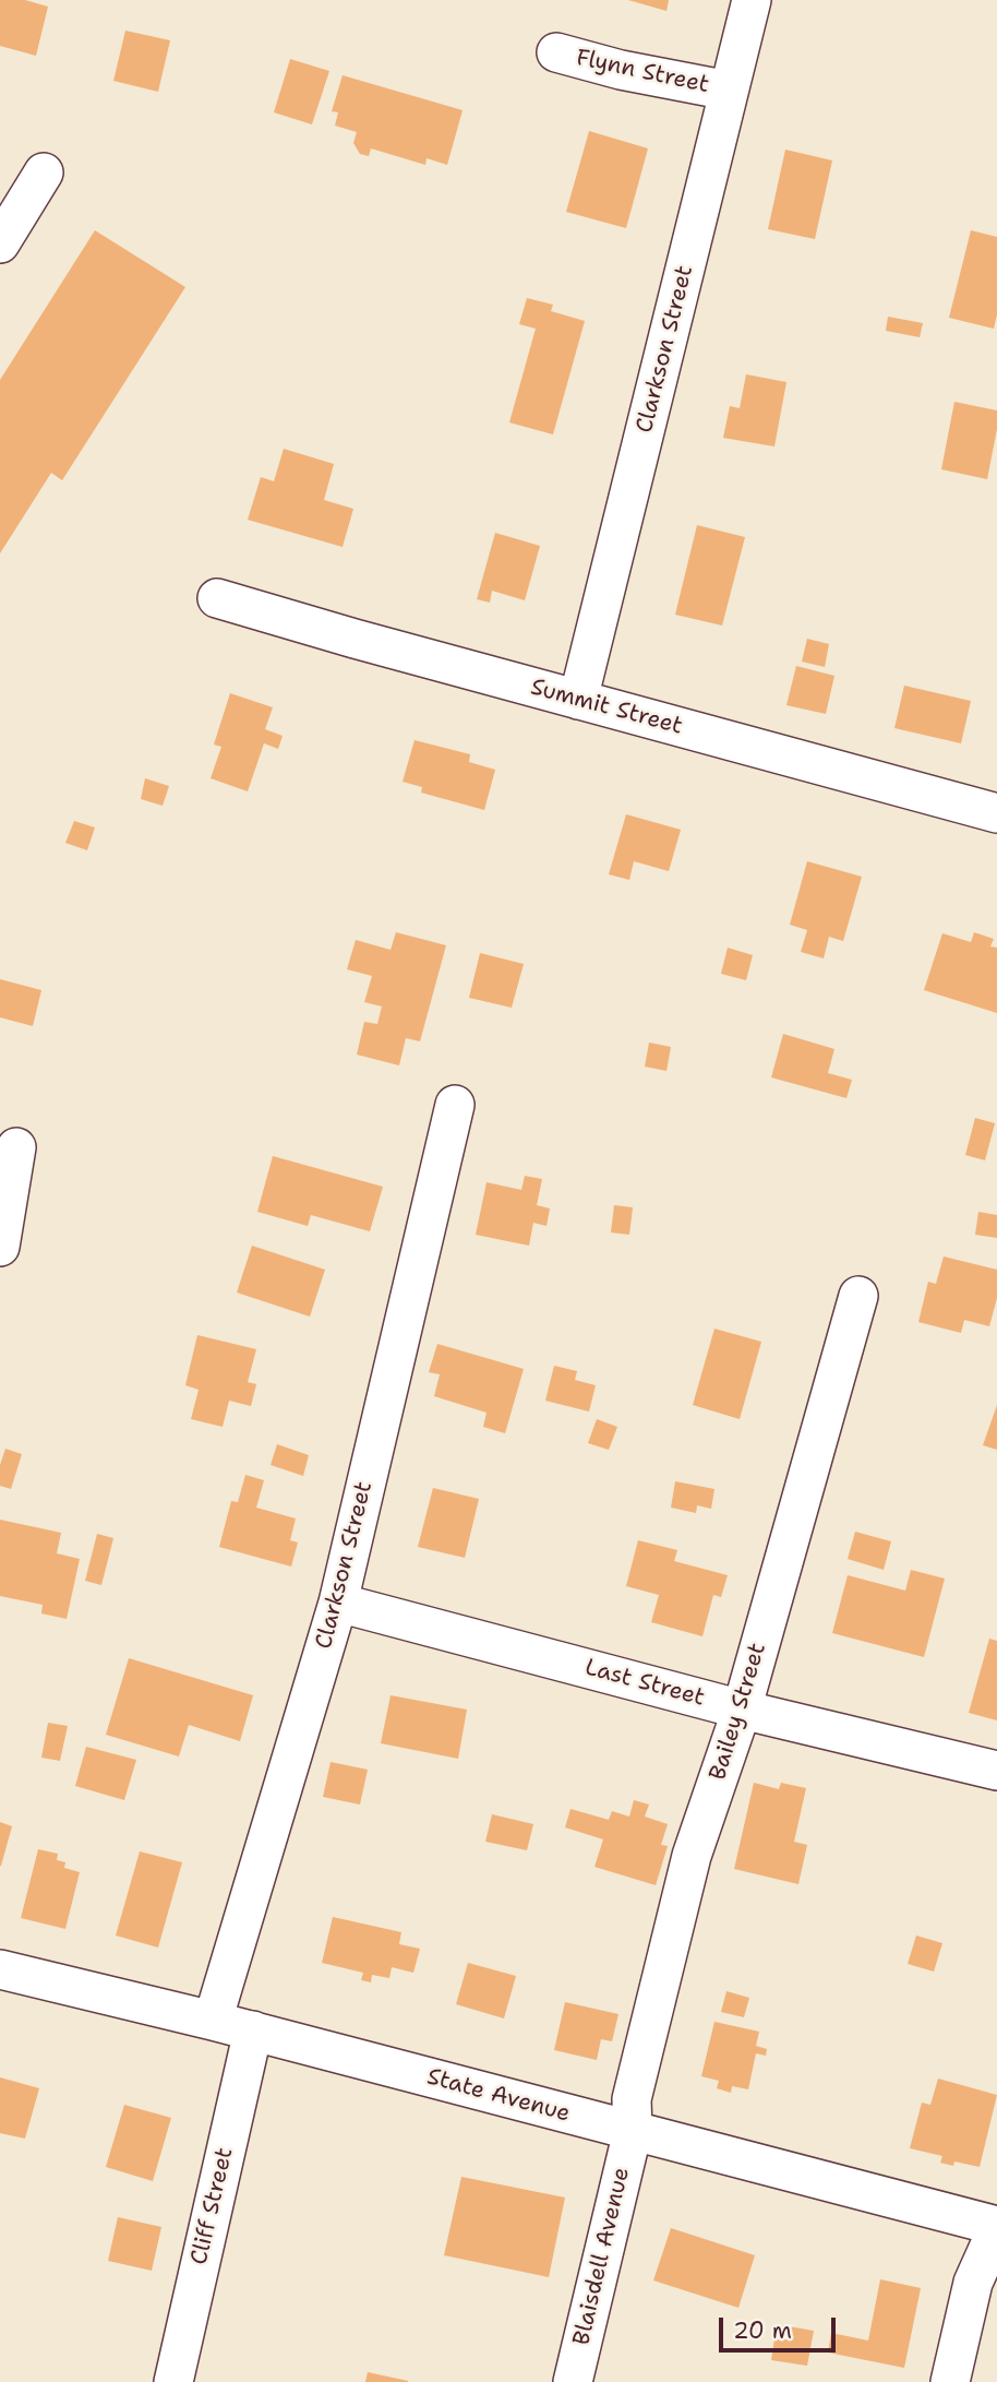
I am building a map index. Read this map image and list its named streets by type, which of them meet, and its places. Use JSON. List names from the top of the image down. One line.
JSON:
{"streets":{"street":["Flynn Street","Clarkson Street","Summit Street","Last Street","Bailey Street","State Avenue","Cliff Street","Blaisdell Avenue"]},"crossings":[["Flynn Street","Clarkson Street"],["Clarkson Street","Summit Street"],["Clarkson Street","Last Street"],["Clarkson Street","State Avenue"],["Last Street","Bailey Street"],["Bailey Street","State Avenue"],["Bailey Street","Blaisdell Avenue"],["State Avenue","Cliff Street"],["State Avenue","Blaisdell Avenue"]],"scale_bar":"20 m"}
